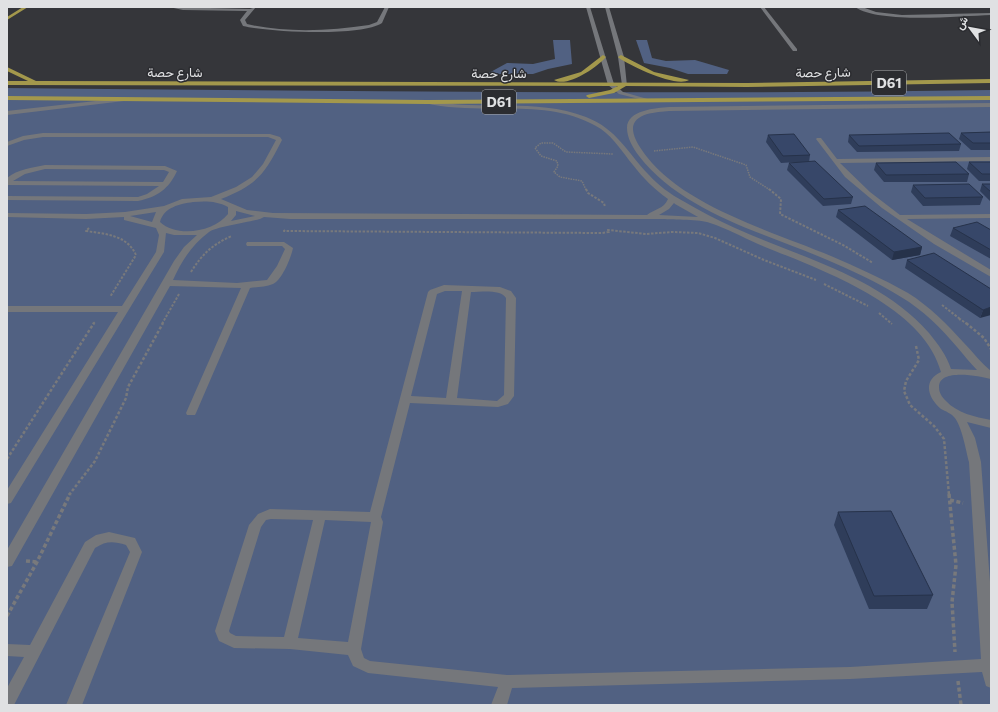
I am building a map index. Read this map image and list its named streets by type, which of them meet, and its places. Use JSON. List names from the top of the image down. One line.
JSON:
{"streets":{"main road":["شارع حصة","D61"]},"north":"top left"}
